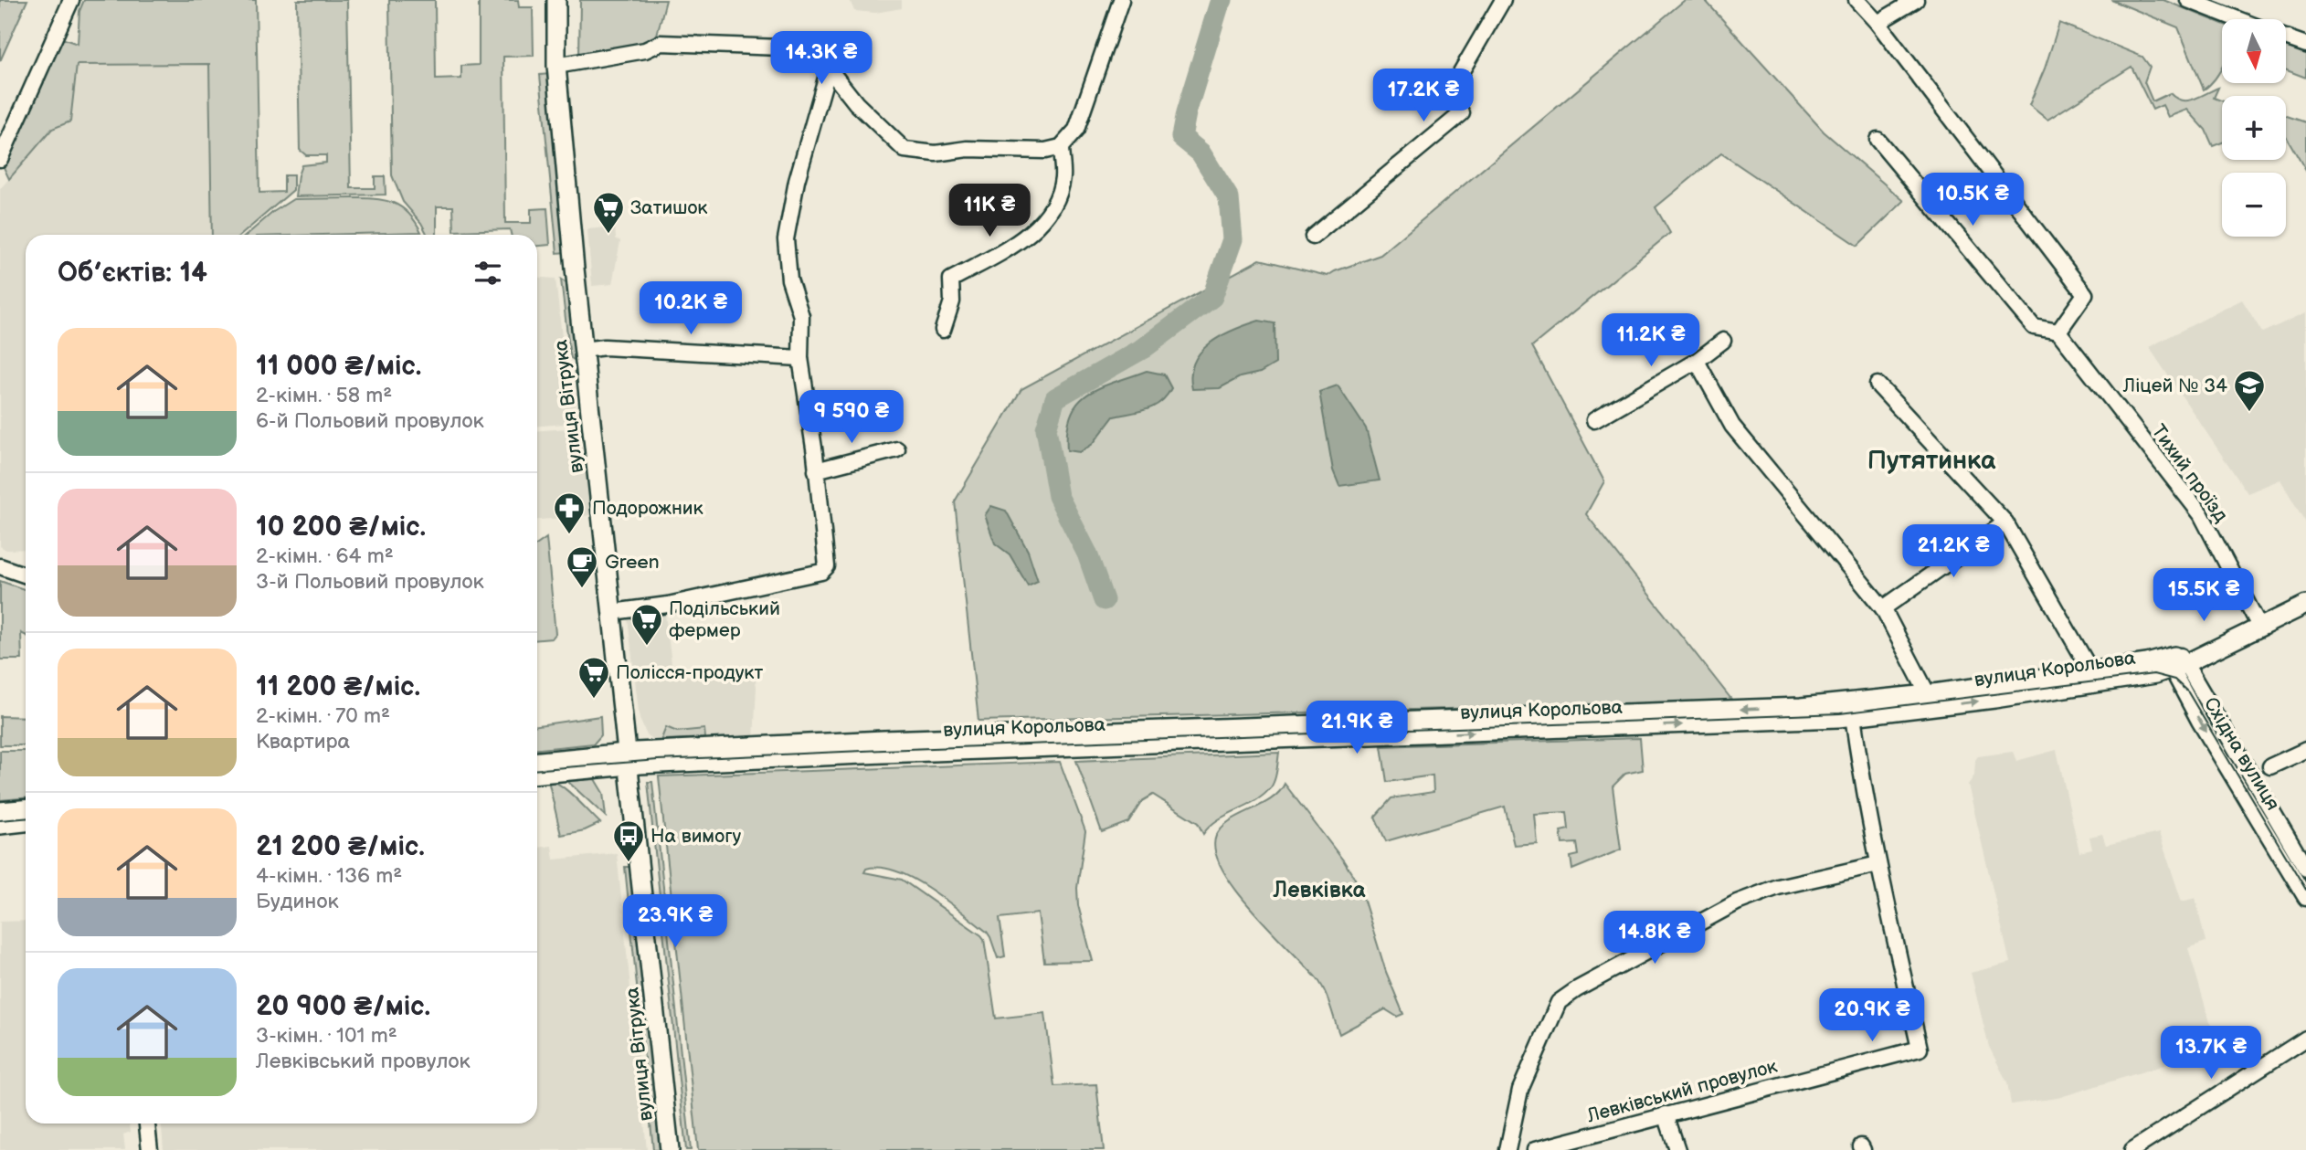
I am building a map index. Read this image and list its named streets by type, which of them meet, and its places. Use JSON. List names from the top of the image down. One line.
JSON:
{"streets":{"main road":["вулиця Вітрука","вулиця Корольова"],"street":["Тихий проїзд","Східна вулиця","Левківський провулок"]},"crossings":[["вулиця Вітрука","вулиця Корольова"],["Тихий проїзд","вулиця Корольова"],["вулиця Корольова","Східна вулиця"],["вулиця Корольова","Левківський провулок"]],"districts":["Путятинка","Левківка"],"places":{"supermarket":["Затишок","Подільський фермер","Полісся-продукт"],"school or university":["Ліцей № 34"],"pharmacy":["Подорожник"],"cafe":["Green"],"bus stop":["На вимогу"]},"north":"bottom","page":{"map_buttons":["+","−"],"price":["14.3K ₴","17.2K ₴","10.5K ₴","11K ₴","10.2K ₴","11.2K ₴","9 590 ₴","21.2K ₴","15.5K ₴","21.9K ₴","23.9K ₴","14.8K ₴","20.9K ₴","13.7K ₴"],"heading":"Об’єктів: 14","list":[{"name":"11 000 ₴/міс.","note":"2-кімн. · 58 m² · 6-й Польовий провулок"},{"name":"10 200 ₴/міс.","note":"2-кімн. · 64 m² · 3-й Польовий провулок"},{"name":"11 200 ₴/міс.","note":"2-кімн. · 70 m² · Квартира"},{"name":"21 200 ₴/міс.","note":"4-кімн. · 136 m² · Будинок"},{"name":"20 900 ₴/міс.","note":"3-кімн. · 101 m² · Левківський провулок"}]}}
